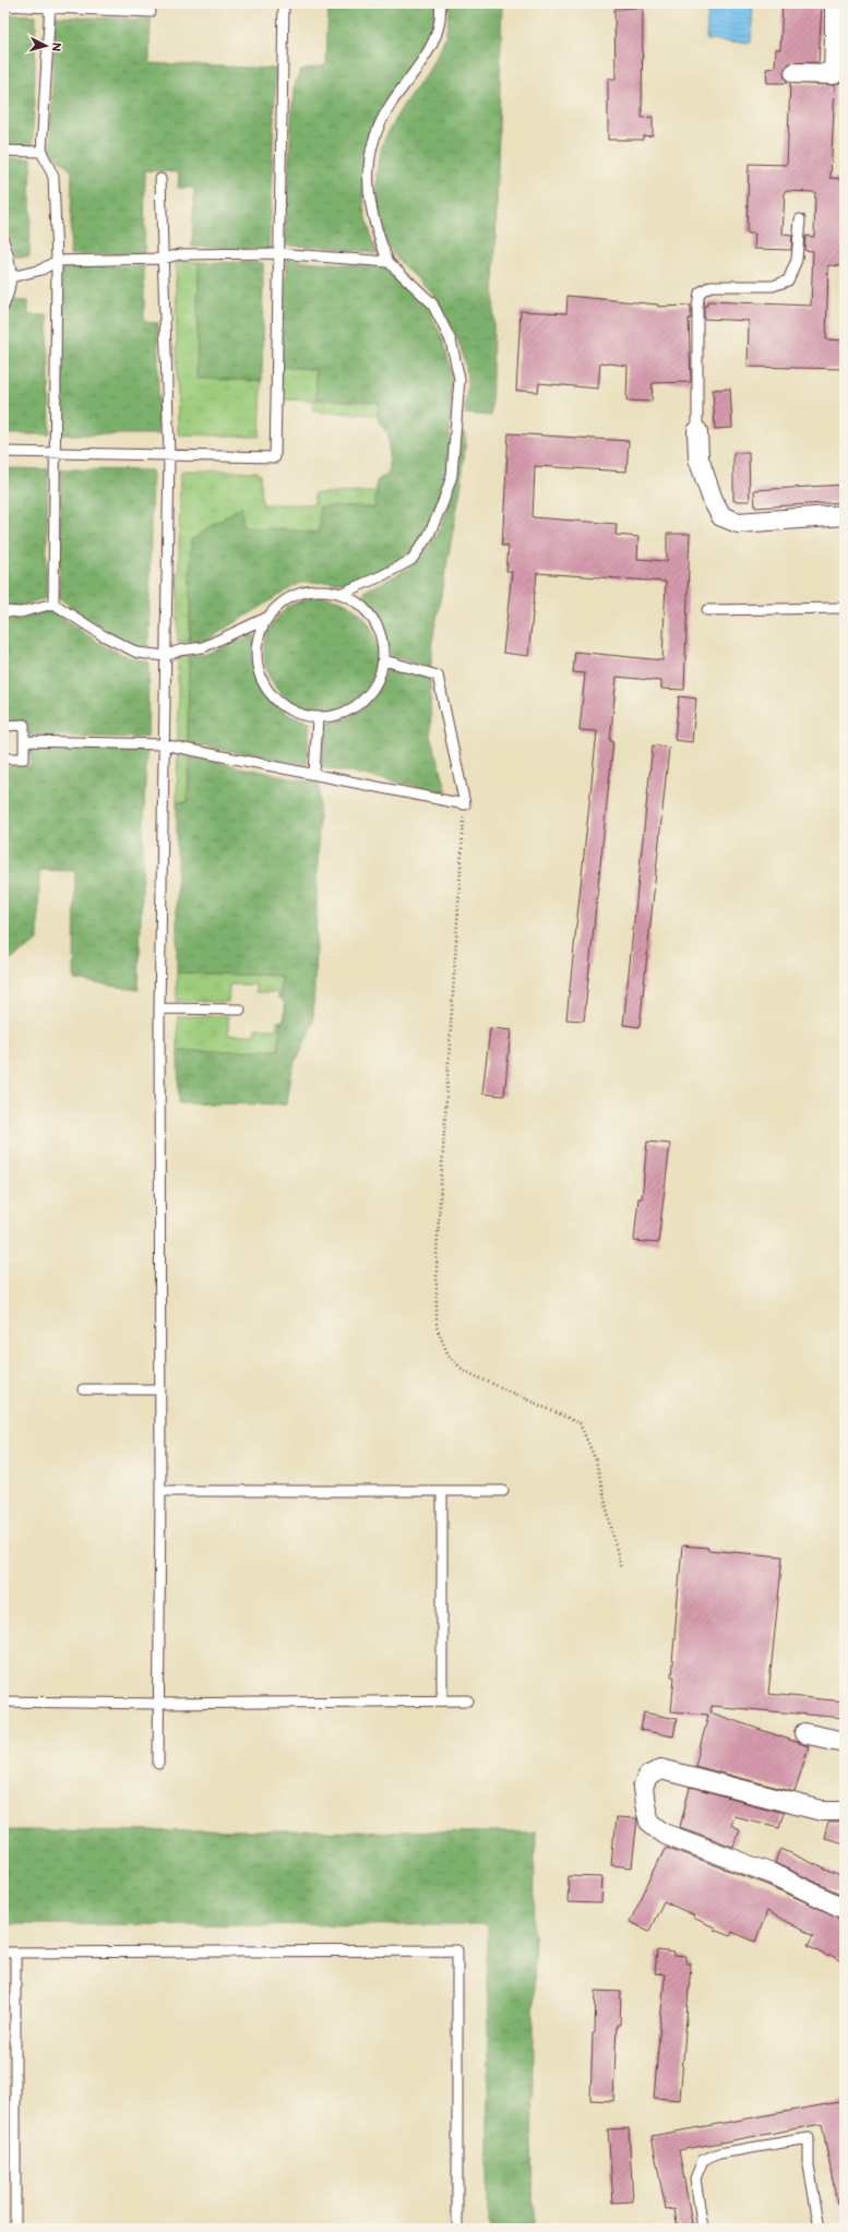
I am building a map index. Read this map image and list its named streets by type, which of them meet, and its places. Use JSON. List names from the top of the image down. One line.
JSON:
{"north":"right"}
